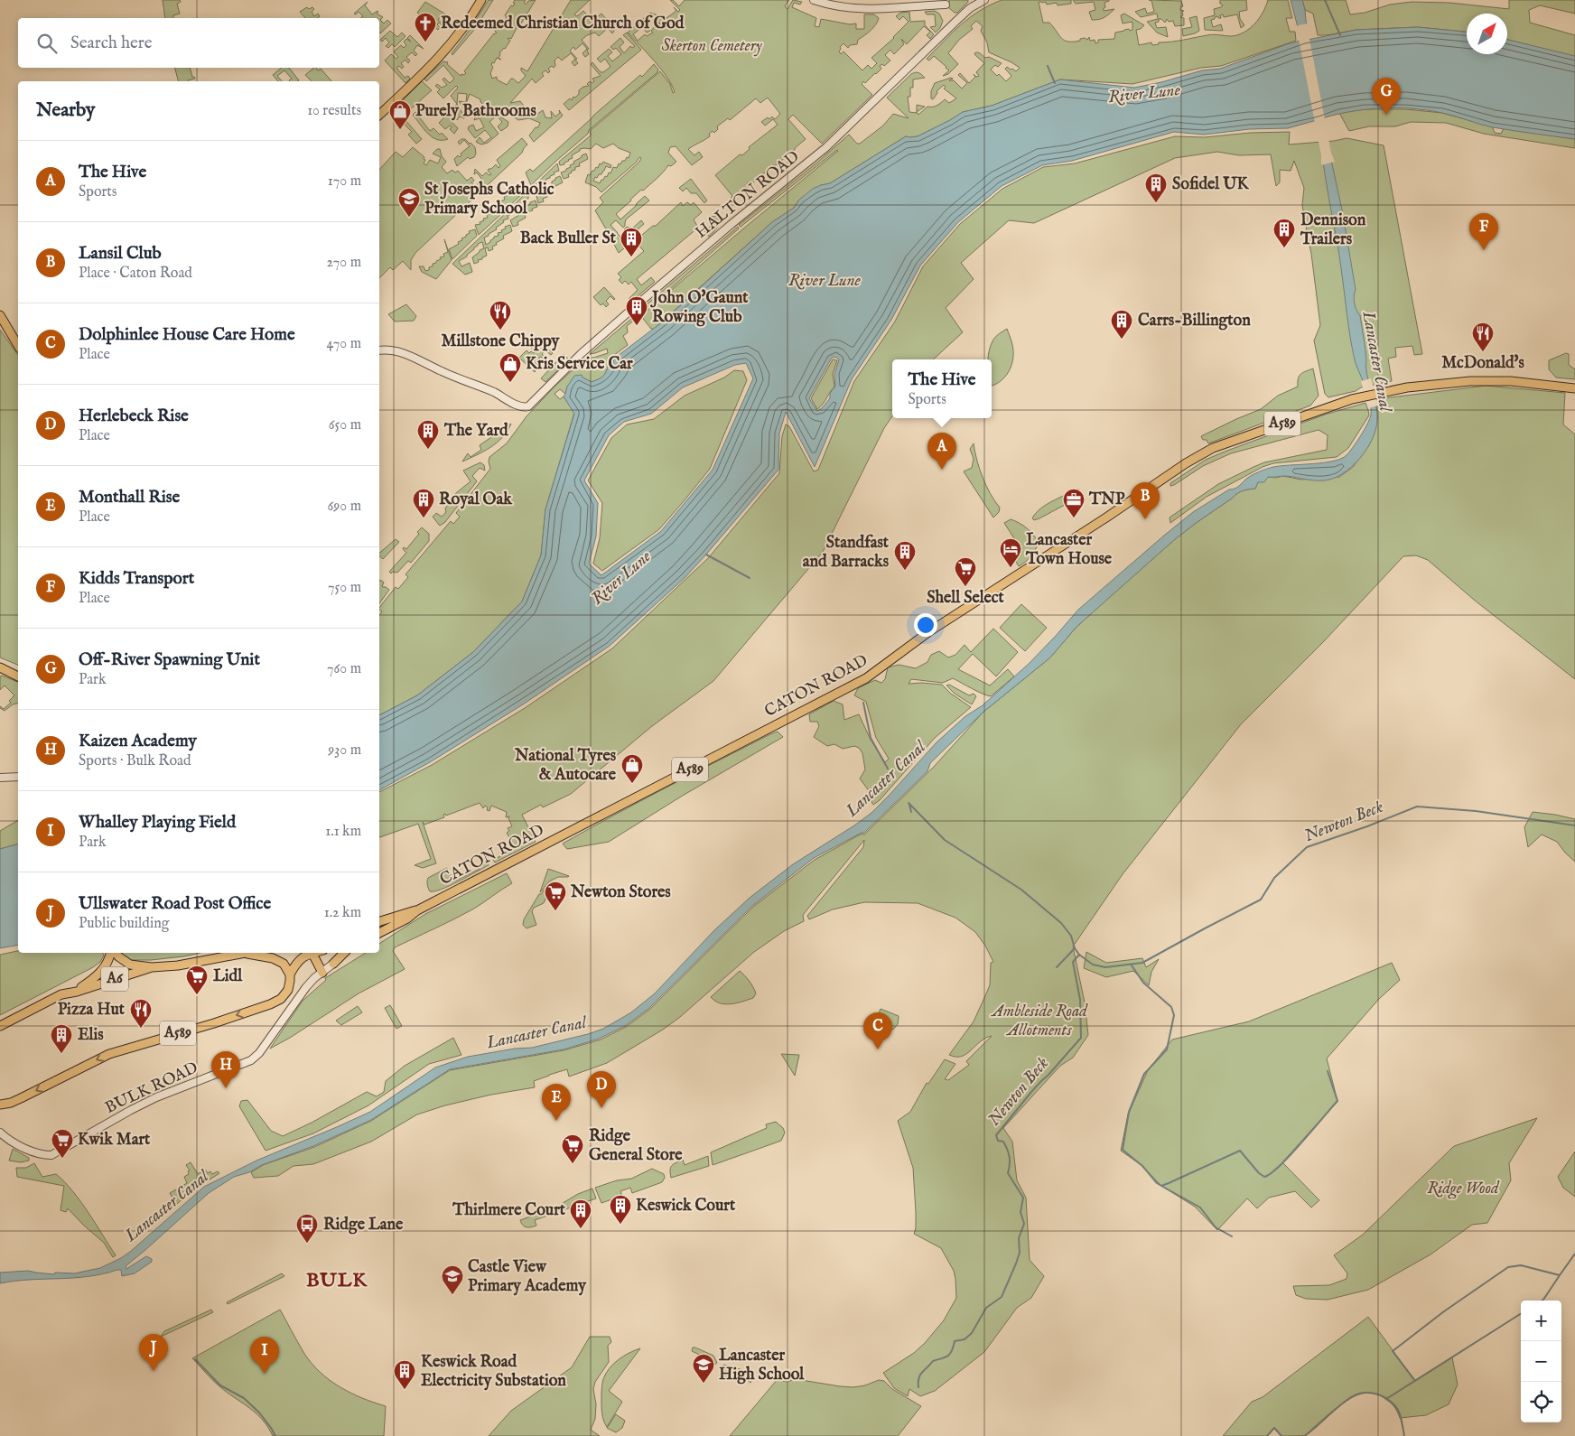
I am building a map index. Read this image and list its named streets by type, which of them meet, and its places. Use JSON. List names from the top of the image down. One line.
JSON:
{"streets":{"main road":["A589","CATON ROAD","A6"],"street":["HALTON ROAD","BULK ROAD"]},"districts":["BULK"],"water":["River Lune","Lancaster Canal","Newton Beck"],"parks":["Skerton Cemetery","Ambleside Road Allotments","Ridge Wood"],"places":{"church":["Redeemed Christian Church of God"],"shop":["Purely Bathrooms","Kris Service Car","National Tyres & Autocare"],"building":["Sofidel UK","Dennison Trailers","Back Buller St","John O'Gaunt Rowing Club","Carrs-Billington","The Yard","Royal Oak","Standfast and Barracks","Elis","Keswick Court","Thirlmere Court","Keswick Road Electricity Substation"],"school or university":["St Josephs Catholic Primary School","Castle View Primary Academy","Lancaster High School"],"restaurant":["Millstone Chippy","McDonald's","Pizza Hut"],"office":["TNP"],"hotel":["Lancaster Town House"],"supermarket":["Shell Select","Newton Stores","Lidl","Kwik Mart","Ridge General Store"],"bus stop":["Ridge Lane"]},"north":"top right","page":{"search":"Search here","pins":["G","F","A","B","C","H","D","E","J","I"],"heading":["Nearby","10 results"],"list":[{"mark":"A","name":"The Hive","note":"Sports","value":"170 m"},{"mark":"B","name":"Lansil Club","note":"Place · Caton Road","value":"270 m"},{"mark":"C","name":"Dolphinlee House Care Home","note":"Place","value":"470 m"},{"mark":"D","name":"Herlebeck Rise","note":"Place","value":"650 m"},{"mark":"E","name":"Monthall Rise","note":"Place","value":"690 m"},{"mark":"F","name":"Kidds Transport","note":"Place","value":"750 m"},{"mark":"G","name":"Off-River Spawning Unit","note":"Park","value":"760 m"},{"mark":"H","name":"Kaizen Academy","note":"Sports · Bulk Road","value":"930 m"},{"mark":"I","name":"Whalley Playing Field","note":"Park","value":"1.1 km"},{"mark":"J","name":"Ullswater Road Post Office","note":"Public building","value":"1.2 km"}],"popup":["The Hive","Sports"],"map_buttons":["+","−"]}}
